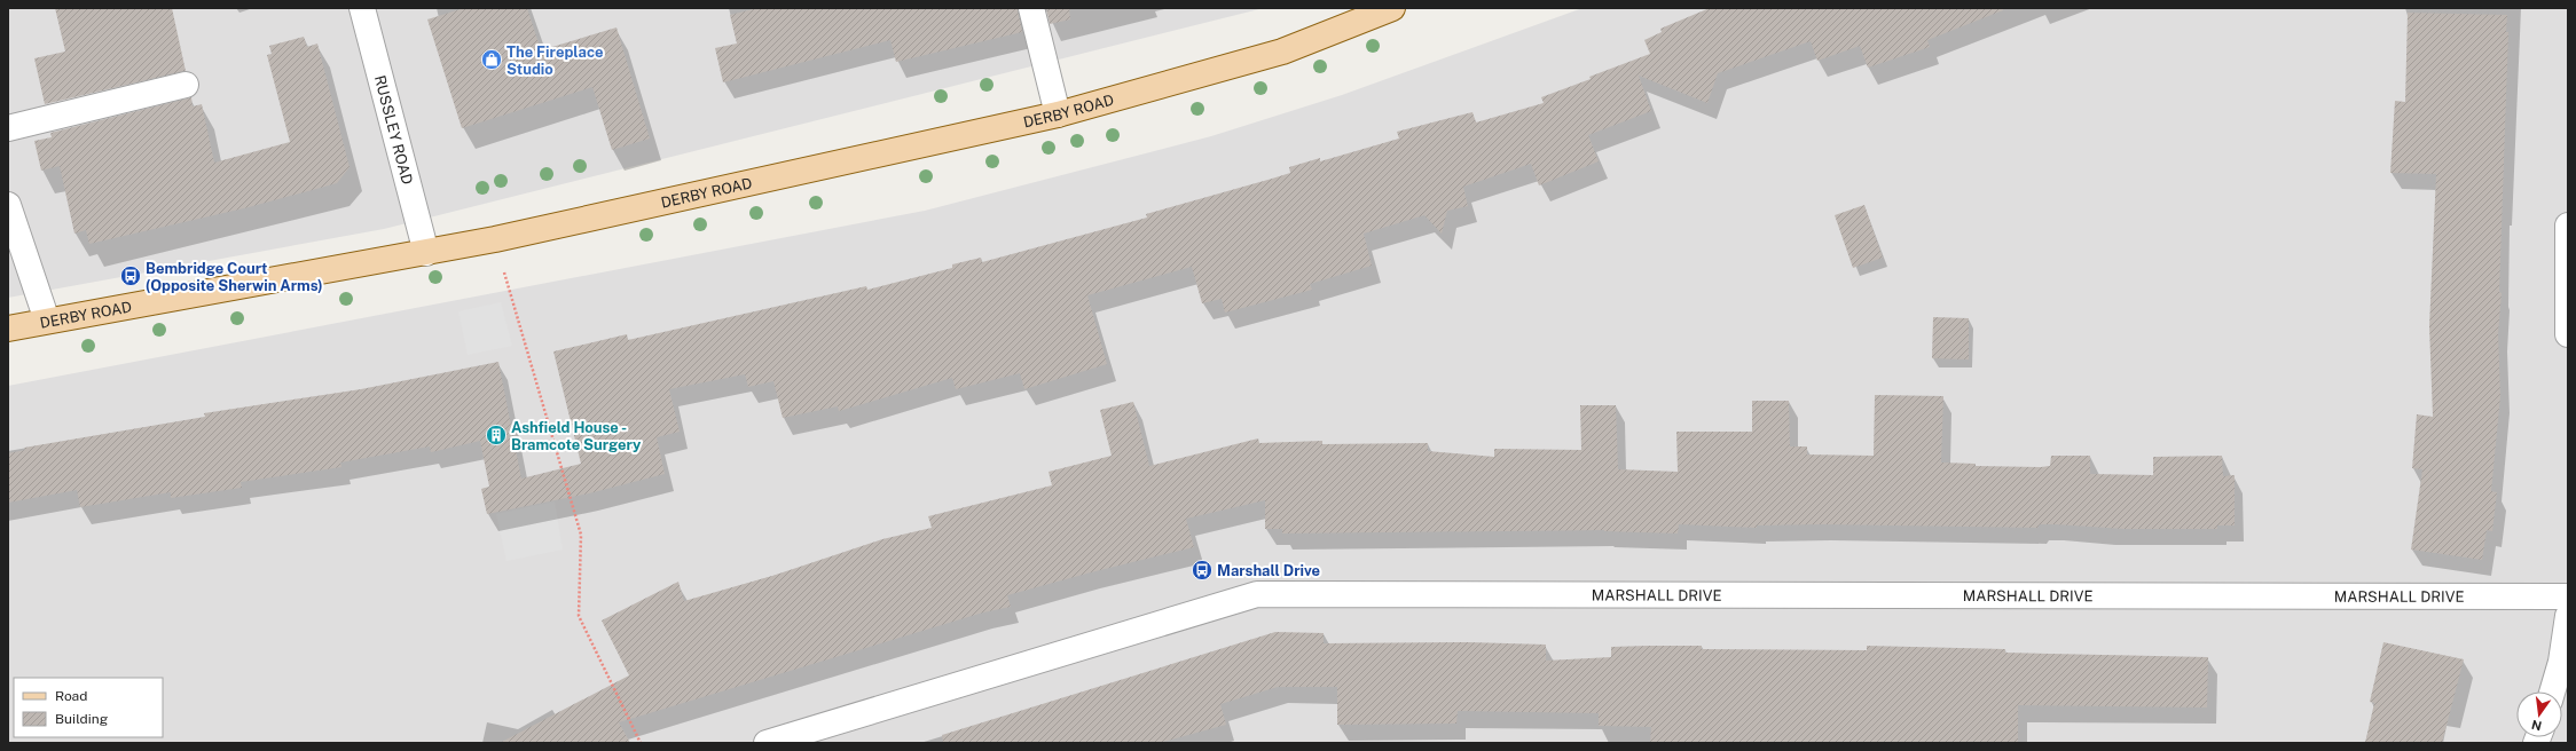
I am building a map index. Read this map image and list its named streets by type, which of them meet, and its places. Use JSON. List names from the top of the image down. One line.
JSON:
{"streets":{"main road":["DERBY ROAD"],"street":["RUSSLEY ROAD","MARSHALL DRIVE"]},"crossings":[["DERBY ROAD","RUSSLEY ROAD"]],"places":{"shop":["The Fireplace Studio"],"bus stop":["Bembridge Court (Opposite Sherwin Arms)","Marshall Drive"],"building":["Ashfield House - Bramcote Surgery"]},"legend":["Road","Building"],"north":"bottom"}
